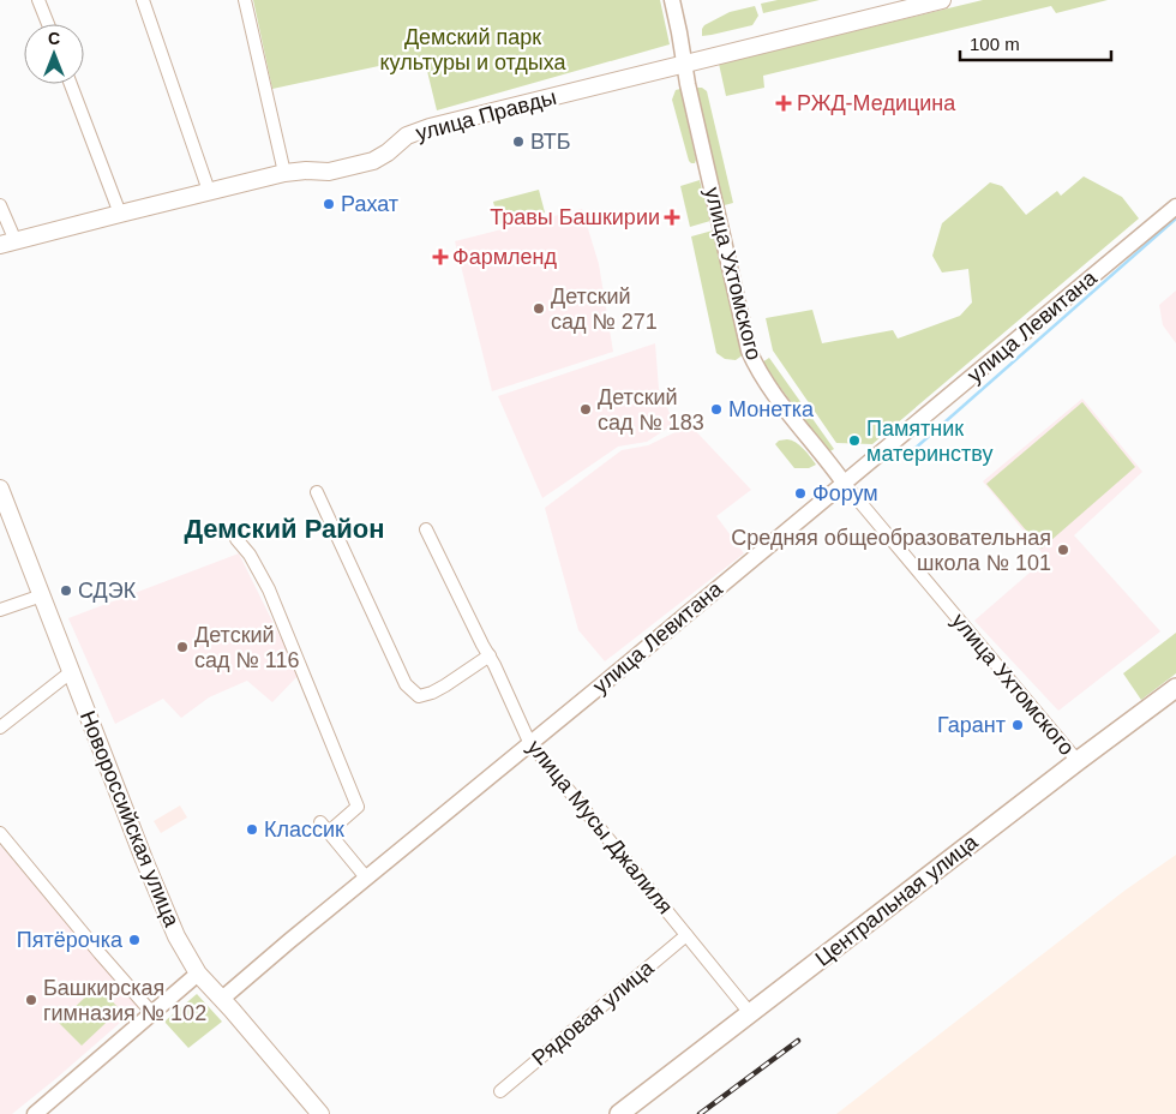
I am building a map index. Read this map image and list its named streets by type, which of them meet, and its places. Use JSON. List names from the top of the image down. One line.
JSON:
{"streets":{"main road":["улица Правды","Новороссийская улица","Центральная улица"],"street":["улица Ухтомского","улица Левитана","улица Мусы Джалиля","Рядовая улица"]},"crossings":[["улица Правды","улица Ухтомского"],["улица Ухтомского","улица Левитана"],["улица Ухтомского","Центральная улица"],["улица Левитана","Новороссийская улица"],["улица Левитана","улица Мусы Джалиля"],["улица Мусы Джалиля","Центральная улица"],["улица Мусы Джалиля","Рядовая улица"]],"districts":["Демский Район"],"parks":["Демский парк культуры и отдыха"],"places":{"health":["РЖД-Медицина","Травы Башкирии","Фармленд"],"other":["ВТБ","Рахат","Детский сад № 271","Детский сад № 183","Монетка","Памятник материнству","Форум","Средняя общеобразовательная школа № 101","СДЭК","Детский сад № 116","Гарант","Классик","Пятёрочка","Башкирская гимназия № 102"]},"scale_bar":"100 m","north":"top"}
